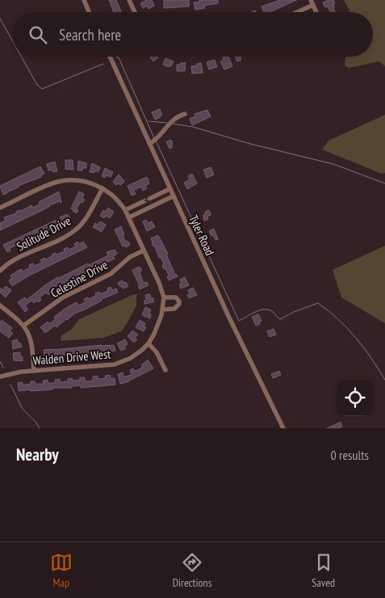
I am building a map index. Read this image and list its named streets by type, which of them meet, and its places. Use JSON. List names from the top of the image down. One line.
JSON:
{"streets":{"street":["Solitude Drive","Tyler Road","Celestine Drive","Walden Drive West"]},"crossings":[["Solitude Drive","Walden Drive West"],["Celestine Drive","Walden Drive West"]],"page":{"search":"Search here","heading":["Nearby","0 results"],"nav":["Map","Directions","Saved"]}}
